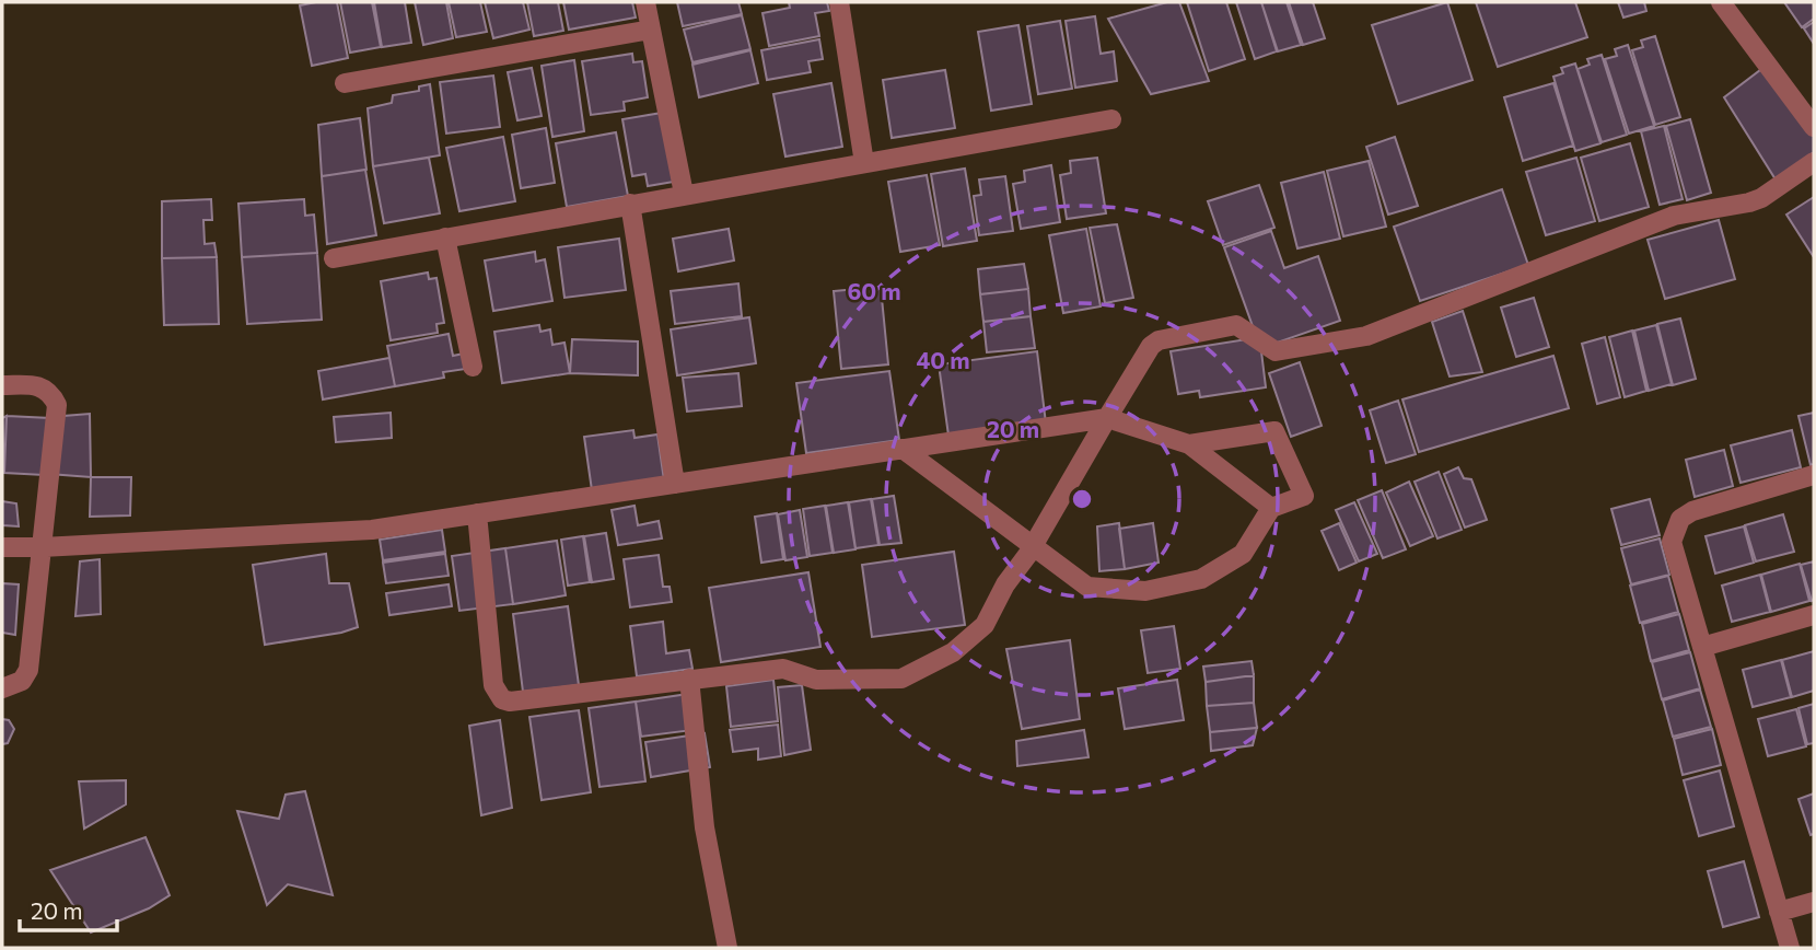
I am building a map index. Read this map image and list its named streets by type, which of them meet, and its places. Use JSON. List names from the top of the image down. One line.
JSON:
{"scale_bar":"20 m","rings":["60 m","40 m","20 m"]}
